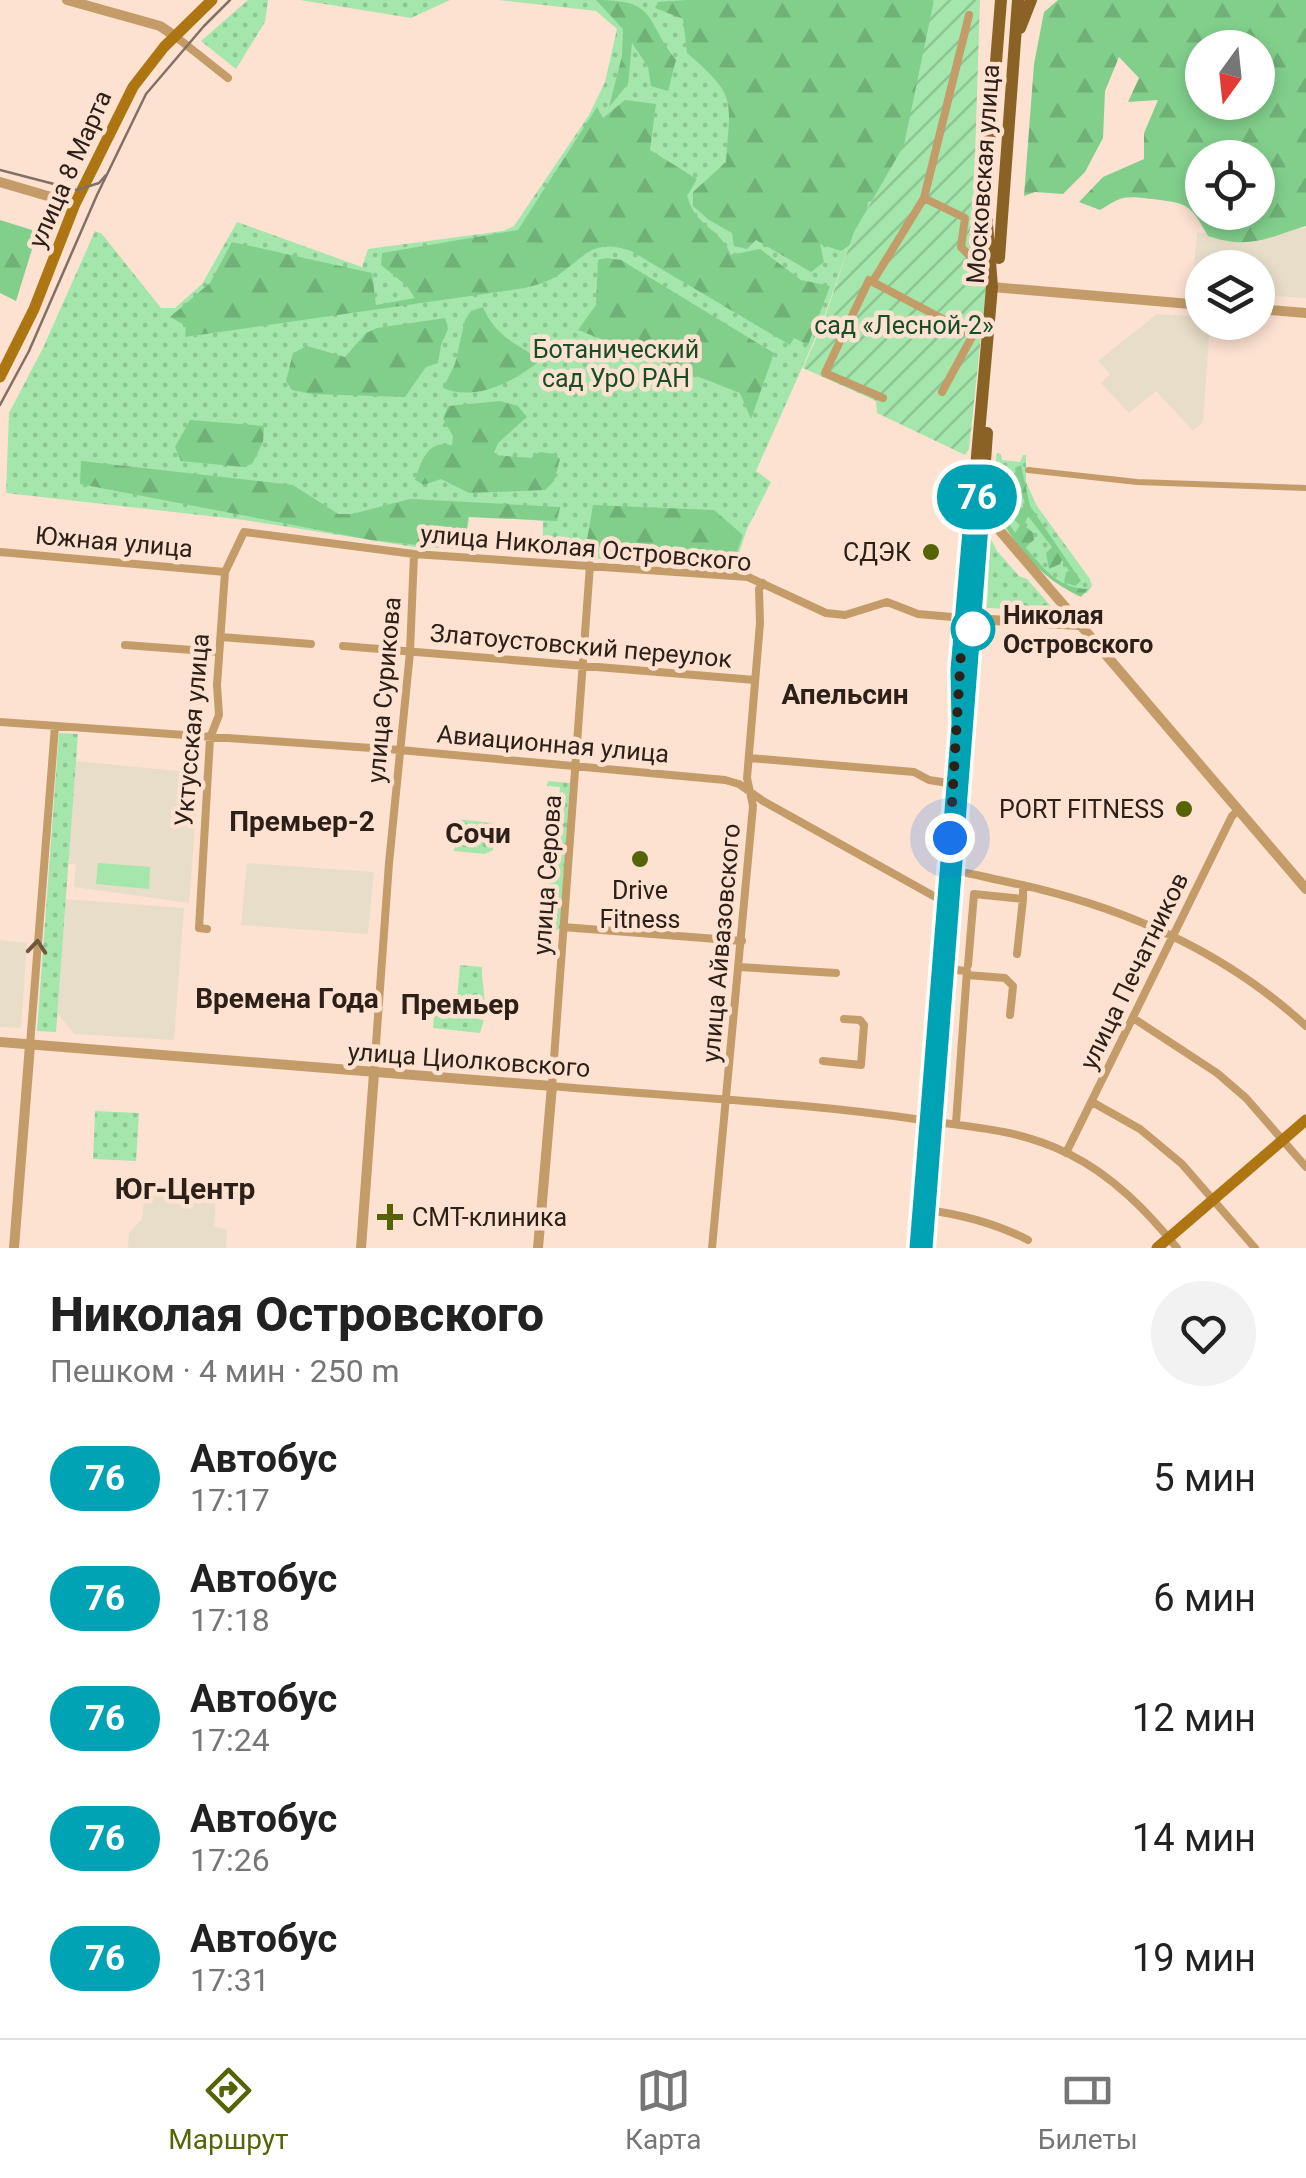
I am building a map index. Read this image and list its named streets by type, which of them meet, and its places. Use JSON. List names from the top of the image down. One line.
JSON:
{"streets":{"main road":["улица 8 Марта","Московская улица"],"street":["Южная улица","улица Николая Островского","Златоустовский переулок","улица Сурикова","Уктусская улица","Авиационная улица","улица Серова","улица Айвазовского","улица Печатников","улица Циолковского"]},"crossings":[["Московская улица","улица Николая Островского"],["Московская улица","Авиационная улица"],["Московская улица","улица Циолковского"],["Южная улица","Уктусская улица"],["улица Николая Островского","улица Сурикова"],["улица Николая Островского","Уктусская улица"],["улица Николая Островского","улица Серова"],["улица Николая Островского","улица Айвазовского"],["Златоустовский переулок","улица Сурикова"],["Златоустовский переулок","улица Серова"],["Златоустовский переулок","улица Айвазовского"],["улица Сурикова","Авиационная улица"],["улица Сурикова","улица Циолковского"],["Уктусская улица","Авиационная улица"],["Авиационная улица","улица Серова"],["Авиационная улица","улица Айвазовского"],["улица Серова","улица Циолковского"],["улица Айвазовского","улица Циолковского"],["улица Печатников","улица Циолковского"]],"districts":["Апельсин","Премьер-2","Сочи","Времена Года","Премьер","Юг-Центр"],"parks":["сад «Лесной-2»","Ботанический сад УрО РАН"],"places":{"other":["СДЭК","Николая Островского","PORT FITNESS","Drive Fitness"],"health":["СМТ-клиника"]},"lines":["bus line 76"],"north":"bottom","page":{"on_map":"76","heading":["Николая Островского","Пешком · 4 мин · 250 m"],"list":[{"mark":"76","name":"Автобус","note":"17:17","value":"5 мин"},{"mark":"76","name":"Автобус","note":"17:18","value":"6 мин"},{"mark":"76","name":"Автобус","note":"17:24","value":"12 мин"},{"mark":"76","name":"Автобус","note":"17:26","value":"14 мин"},{"mark":"76","name":"Автобус","note":"17:31","value":"19 мин"}],"tabs":["Маршрут","Карта","Билеты"]}}
